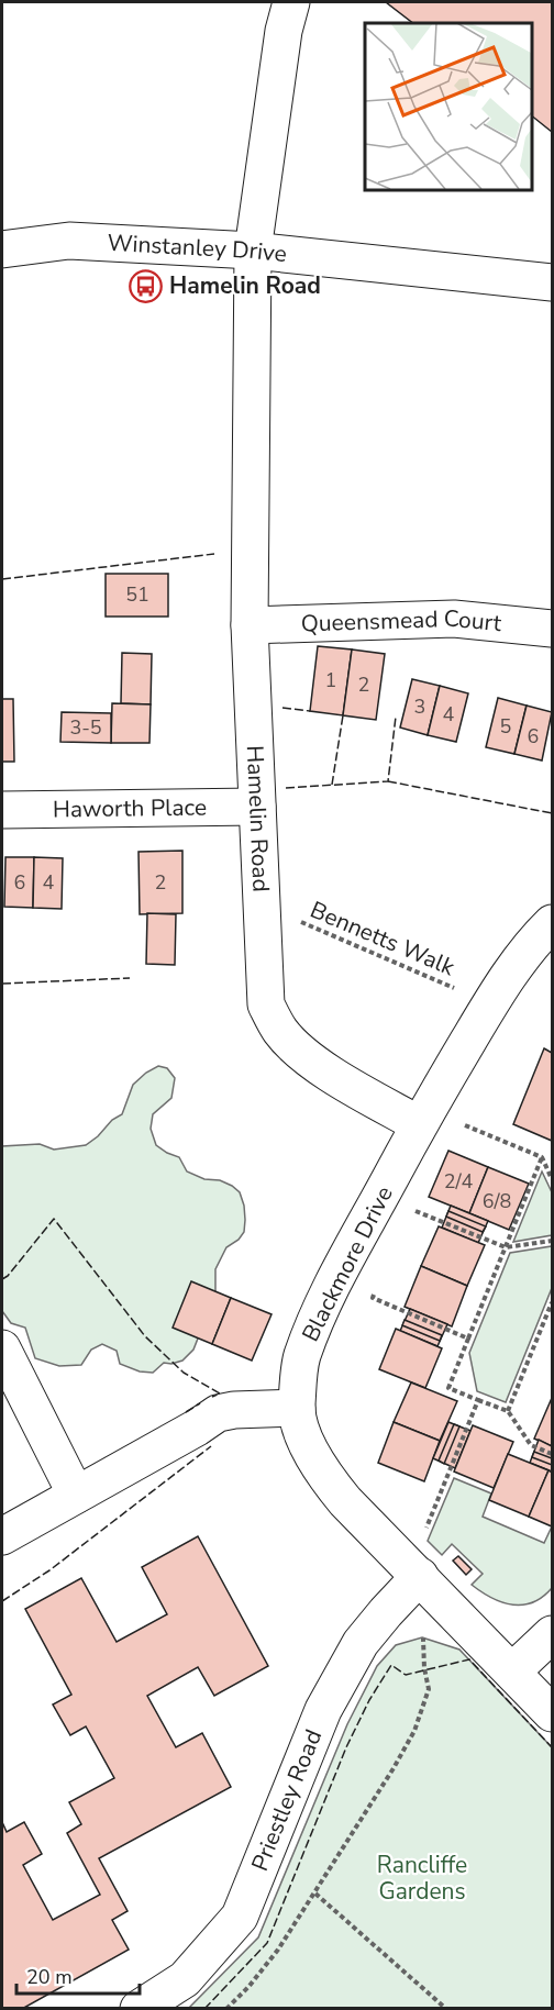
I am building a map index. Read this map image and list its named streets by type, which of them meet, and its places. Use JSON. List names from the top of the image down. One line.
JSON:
{"streets":{"street":["Winstanley Drive","Queensmead Court","Haworth Place","Hamelin Road","Blackmore Drive","Priestley Road"],"path":["Bennetts Walk"]},"crossings":[["Winstanley Drive","Hamelin Road"],["Queensmead Court","Hamelin Road"],["Haworth Place","Hamelin Road"],["Hamelin Road","Bennetts Walk"],["Hamelin Road","Blackmore Drive"],["Bennetts Walk","Blackmore Drive"],["Blackmore Drive","Priestley Road"]],"parks":["Rancliffe Gardens"],"places":{"bus stop":["Hamelin Road"]},"house_numbers":["51","1","2","3","4","5","3-5","6","6","4","2","2/4","6/8"],"scale_bar":"20 m"}
